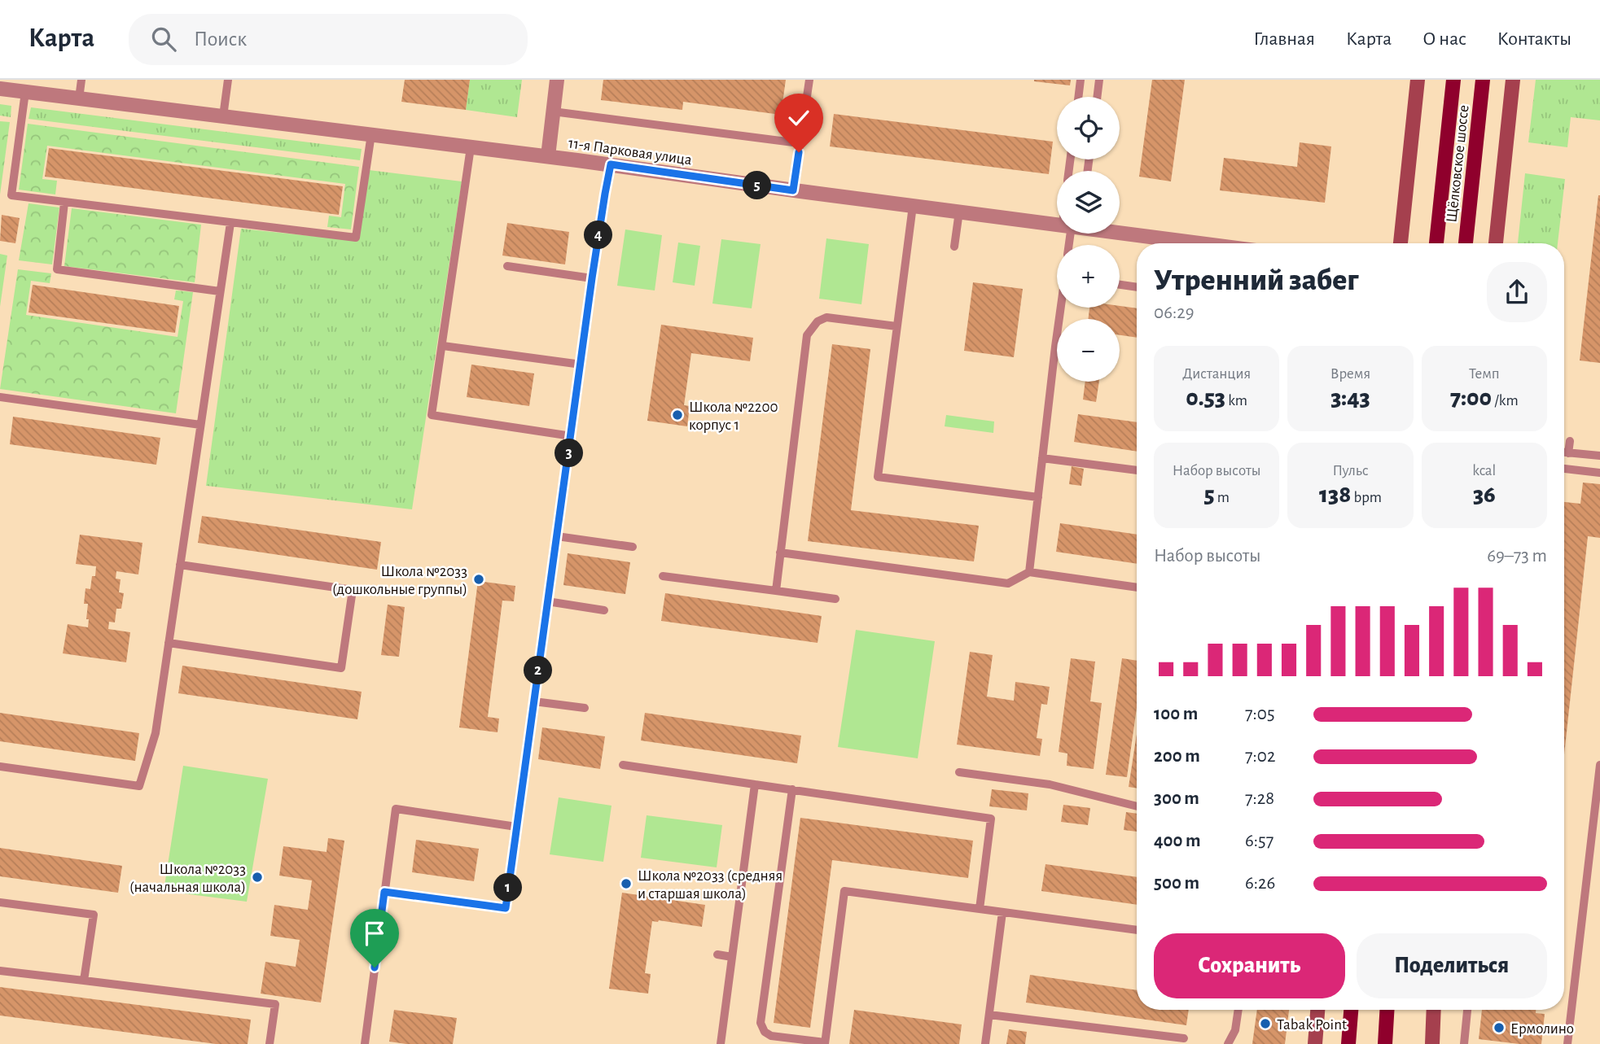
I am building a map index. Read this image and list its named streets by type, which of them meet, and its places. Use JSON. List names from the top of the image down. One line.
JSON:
{"streets":{"main road":["Щёлковское шоссе"],"street":["11-я Парковая улица"]},"places":["Школа №2200 корпус 1","Школа №2033 (дошкольные группы)","Школа №2033 (начальная школа)","Школа №2033 (средняя и старшая школа)","Tabak Point","Ермолино"],"page":{"header":"Карта","search":"Поиск","nav":["Главная","Карта","О нас","Контакты"],"map_buttons":["+","−"],"pins":["5","4","3","2","1"],"heading":["Утренний забег","06:29"],"stats":[["Дистанция","0.53 km"],["Время","3:43"],["Темп","7:00 /km"],["Набор высоты","5 m"],["Пульс","138 bpm"],["kcal","36"]],"chart":["Набор высоты","69–73 m"],"list":[{"name":"100 m","note":"7:05"},{"name":"200 m","note":"7:02"},{"name":"300 m","note":"7:28"},{"name":"400 m","note":"6:57"},{"name":"500 m","note":"6:26"}],"buttons":["Сохранить","Поделиться"]}}
